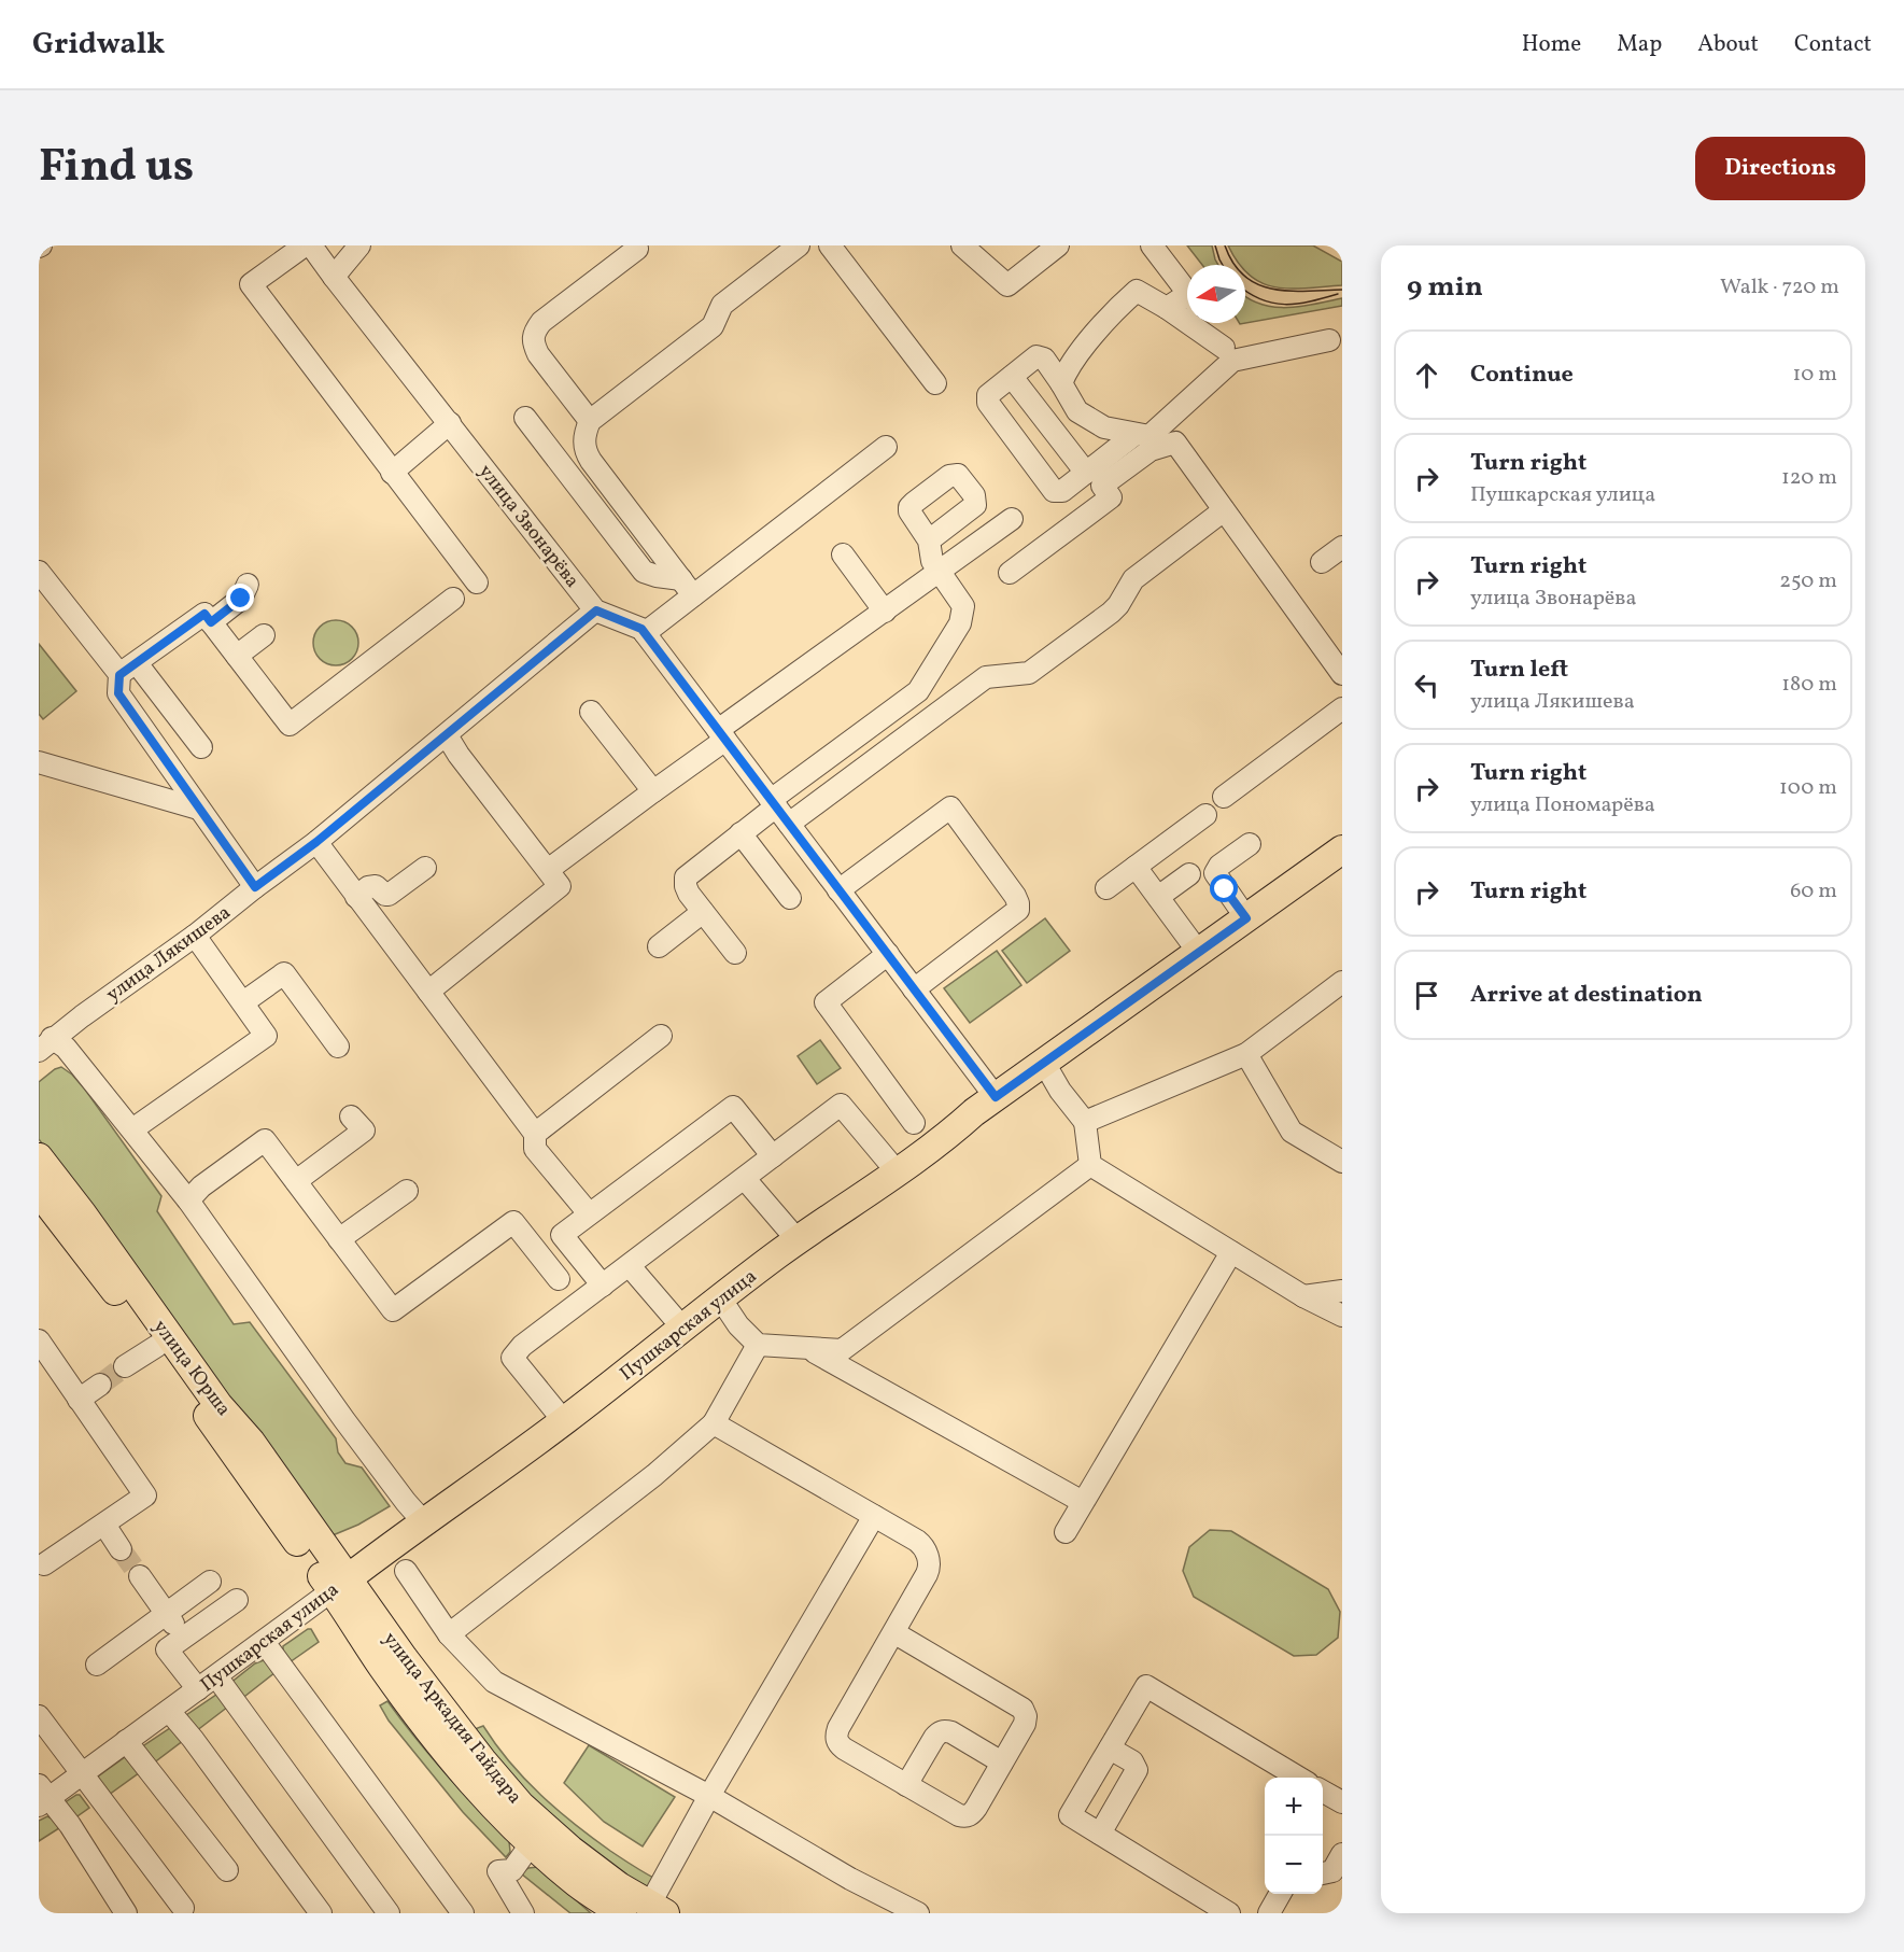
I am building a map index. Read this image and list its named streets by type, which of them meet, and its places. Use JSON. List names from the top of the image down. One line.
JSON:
{"streets":{"main road":["Пушкарская улица","улица Юрша","улица Аркадия Гайдара"],"street":["улица Звонарёва","улица Лякишева"]},"crossings":[["улица Звонарёва","улица Лякишева"],["улица Звонарёва","Пушкарская улица"],["Пушкарская улица","улица Юрша"],["Пушкарская улица","улица Аркадия Гайдара"],["улица Юрша","улица Аркадия Гайдара"]],"north":"left","page":{"header":"Gridwalk","nav":["Home","Map","About","Contact"],"title":"Find us","buttons":"Directions","heading":["9 min","Walk · 720 m"],"list":[["Continue","10 m"],["Turn right","Пушкарская улица","120 m"],["Turn right","улица Звонарёва","250 m"],["Turn left","улица Лякишева","180 m"],["Turn right","улица Пономарёва","100 m"],["Turn right","60 m"],"Arrive at destination"],"map_buttons":["+","−"]}}
